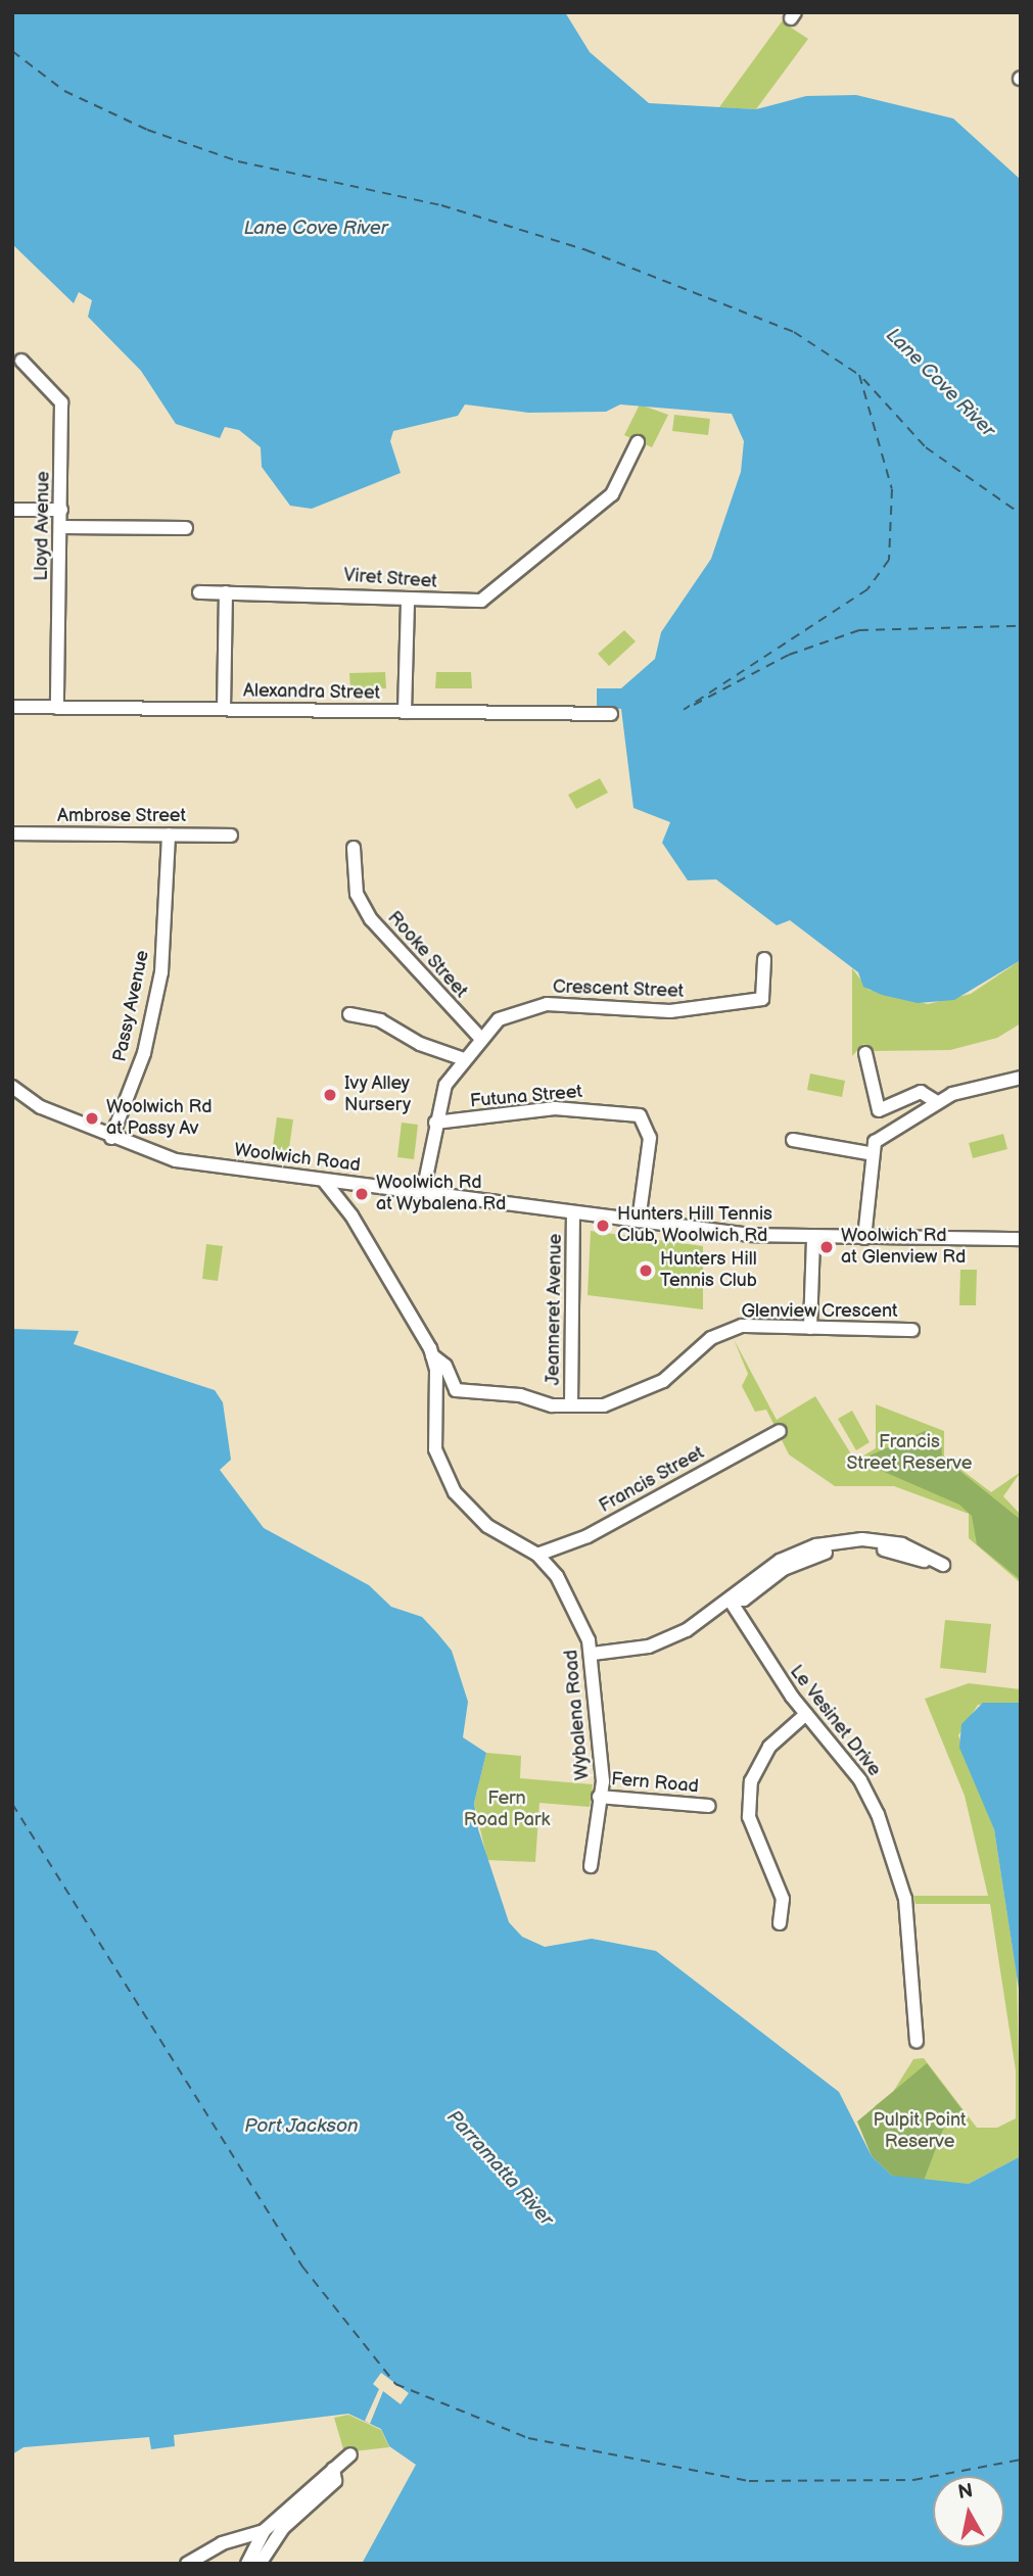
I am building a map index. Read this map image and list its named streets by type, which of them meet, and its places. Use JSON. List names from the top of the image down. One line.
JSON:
{"streets":{"street":["Lloyd Avenue","Viret Street","Alexandra Street","Ambrose Street","Rooke Street","Crescent Street","Passy Avenue","Futuna Street","Woolwich Road","Jeanneret Avenue","Glenview Crescent","Francis Street","Wybalena Road","Le Vesinet Drive","Fern Road"]},"crossings":[["Lloyd Avenue","Alexandra Street"],["Ambrose Street","Passy Avenue"],["Rooke Street","Crescent Street"],["Crescent Street","Futuna Street"],["Crescent Street","Woolwich Road"],["Passy Avenue","Woolwich Road"],["Futuna Street","Woolwich Road"],["Woolwich Road","Jeanneret Avenue"],["Woolwich Road","Wybalena Road"],["Jeanneret Avenue","Glenview Crescent"],["Glenview Crescent","Wybalena Road"],["Francis Street","Wybalena Road"],["Wybalena Road","Fern Road"]],"water":["Lane Cove River","Port Jackson","Parramatta River"],"parks":["Francis Street Reserve","Fern Road Park","Pulpit Point Reserve"],"places":["Ivy Alley Nursery","Woolwich Rd at Passy Av","Woolwich Rd at Wybalena Rd","Hunters Hill Tennis Club, Woolwich Rd","Woolwich Rd at Glenview Rd","Hunters Hill Tennis Club"],"north":"top"}
